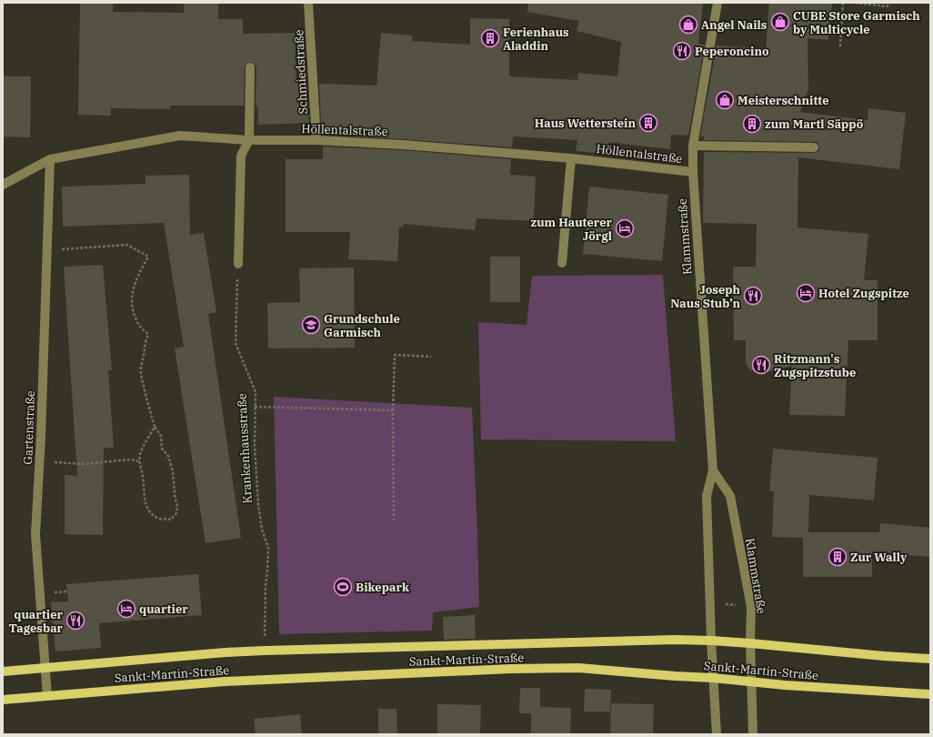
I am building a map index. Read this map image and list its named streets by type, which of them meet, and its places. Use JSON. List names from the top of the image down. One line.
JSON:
{"streets":{"main road":["Sankt-Martin-Straße"],"street":["Schmiedstraße","Höllentalstraße","Klammstraße","Gartenstraße"],"path":["Krankenhausstraße"]},"crossings":[["Schmiedstraße","Höllentalstraße"],["Höllentalstraße","Klammstraße"],["Höllentalstraße","Gartenstraße"],["Klammstraße","Sankt-Martin-Straße"],["Gartenstraße","Sankt-Martin-Straße"],["Krankenhausstraße","Sankt-Martin-Straße"]],"places":{"shop":["CUBE Store Garmisch by Multicycle","Angel Nails","Meisterschnitte"],"building":["Ferienhaus Aladdin","Haus Wetterstein","zum Martl Säppö","Zur Wally"],"restaurant":["Peperoncino","Joseph Naus Stub’n","Ritzmann's Zugspitzstube","quartier Tagesbar"],"hotel":["zum Hauterer Jörgl","Hotel Zugspitze","quartier"],"school or university":["Grundschule Garmisch"],"sports":["Bikepark"]}}
